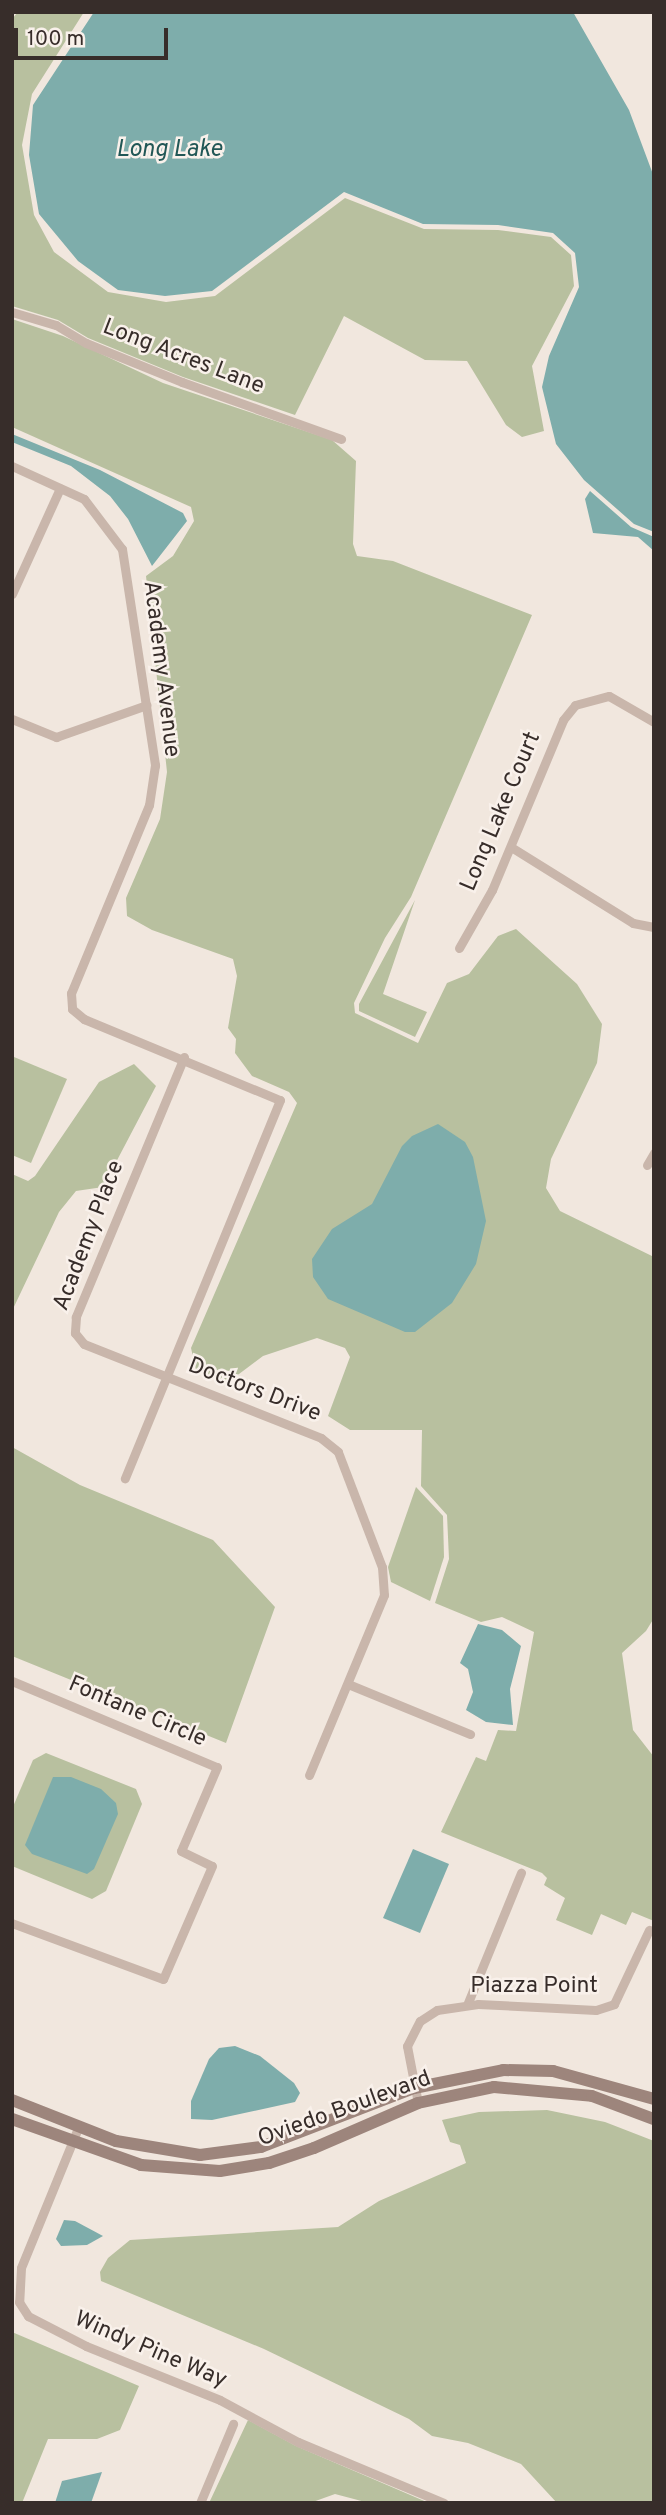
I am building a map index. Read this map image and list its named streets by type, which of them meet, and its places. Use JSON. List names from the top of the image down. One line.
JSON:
{"streets":{"street":["Long Acres Lane","Academy Avenue","Long Lake Court","Academy Place","Doctors Drive","Fontane Circle","Piazza Point","Oviedo Boulevard","Windy Pine Way"]},"crossings":[["Academy Avenue","Academy Place"],["Academy Avenue","Doctors Drive"],["Academy Place","Doctors Drive"],["Piazza Point","Oviedo Boulevard"],["Oviedo Boulevard","Windy Pine Way"]],"water":["Long Lake"],"scale_bar":"100 m"}
